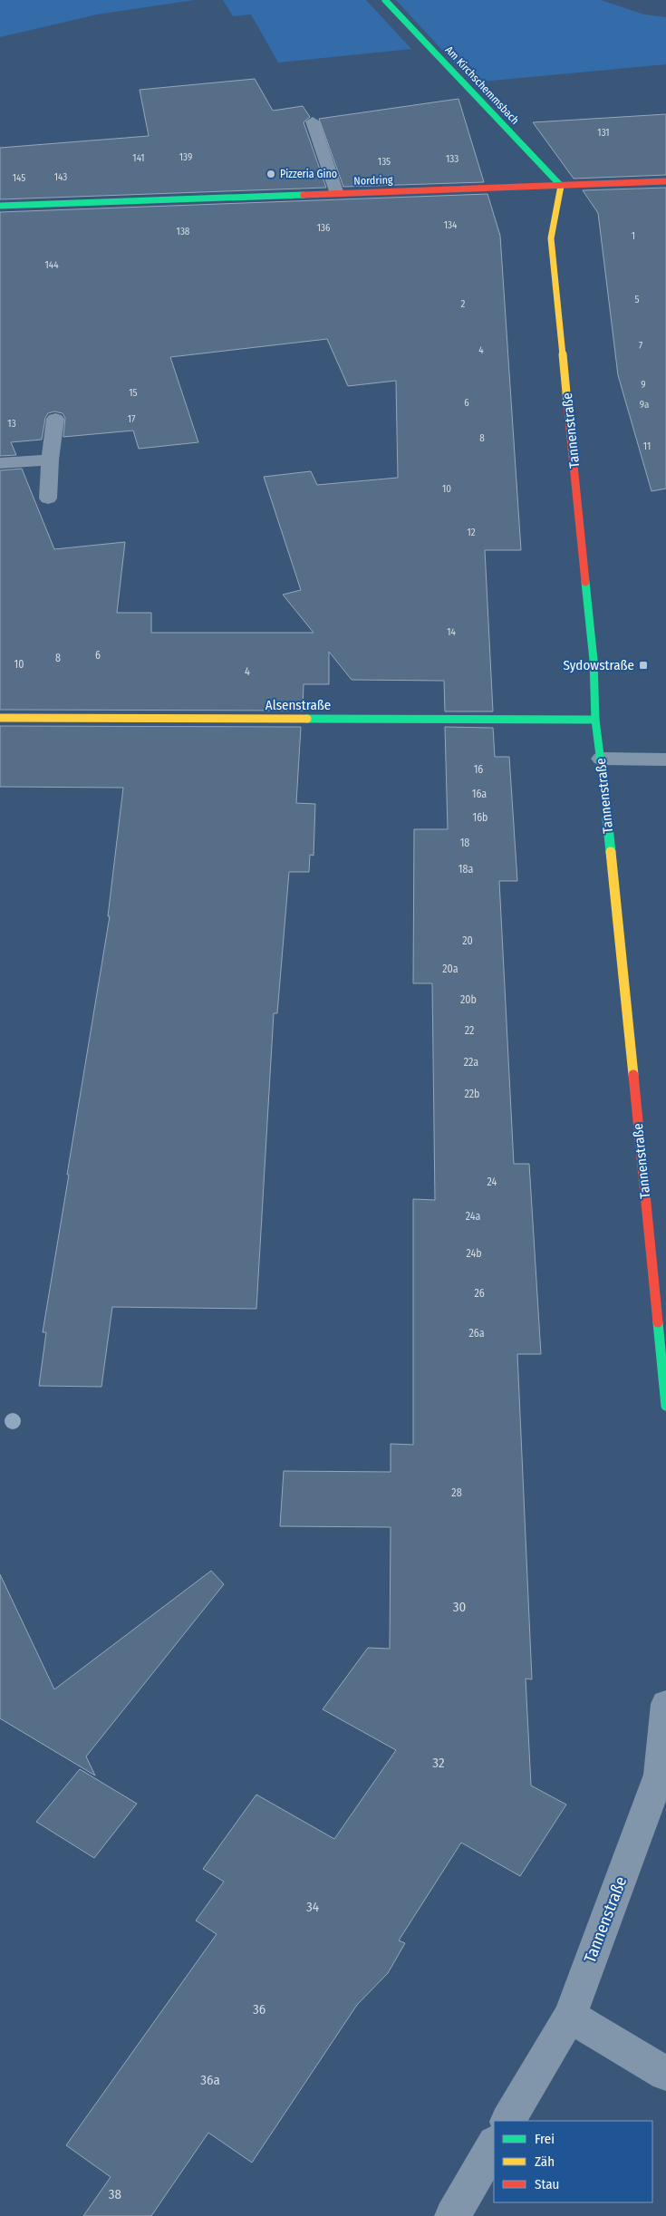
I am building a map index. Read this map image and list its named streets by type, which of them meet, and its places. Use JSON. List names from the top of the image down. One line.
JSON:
{"streets":{"street":["Am Kirchschemmsbach","Nordring","Tannenstraße","Alsenstraße"]},"crossings":[["Am Kirchschemmsbach","Nordring"],["Am Kirchschemmsbach","Tannenstraße"],["Nordring","Tannenstraße"],["Tannenstraße","Alsenstraße"]],"places":{"other":["Pizzeria Gino"],"transit":["Sydowstraße"]},"house_numbers":["131","139","141","133","135","143","145","134","136","138","1","144","5","2","7","4","9","15","6","9a","17","13","8","11","10","12","14","6","8","10","4","16","16a","16b","18","18a","20","20a","20b","22","22a","22b","24","24a","24b","26","26a","28","30","32","34","36","36a","38"],"legend":["Frei","Zäh","Stau"]}
